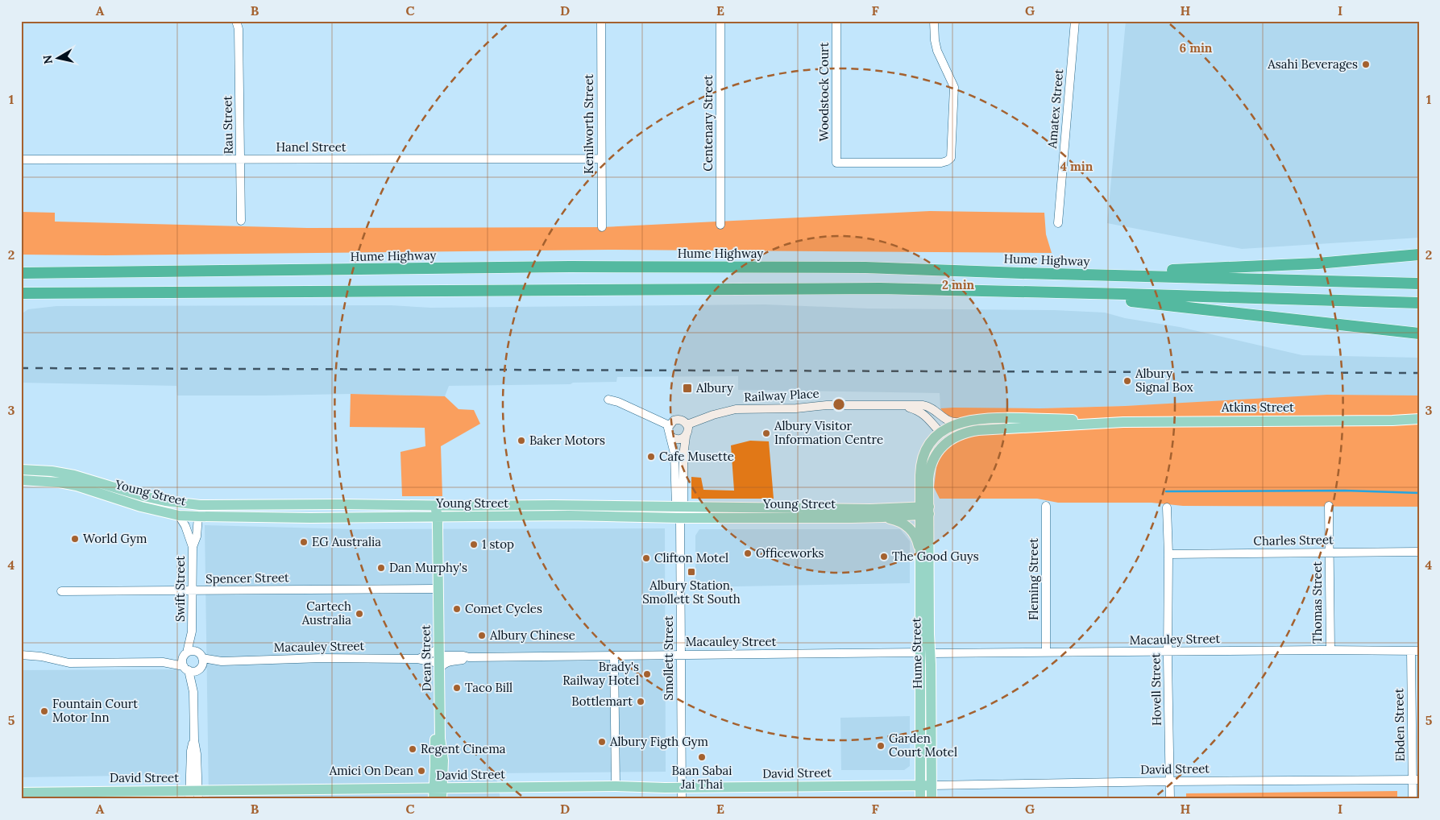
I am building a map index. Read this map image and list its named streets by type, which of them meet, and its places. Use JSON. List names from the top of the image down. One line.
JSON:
{"streets":{"highway":["Hume Highway"],"main road":["Atkins Street","Young Street","Hume Street","Dean Street","David Street"],"street":["Woodstock Court","Amatex Street","Centenary Street","Kenilworth Street","Rau Street","Hanel Street","Railway Place","Charles Street","Spencer Street","Fleming Street","Swift Street","Thomas Street","Macauley Street","Smollett Street","Hovell Street","Ebden Street"]},"crossings":[["Kenilworth Street","Hanel Street"],["Rau Street","Hanel Street"],["Railway Place","Atkins Street"],["Atkins Street","Young Street"],["Atkins Street","Hume Street"],["Young Street","Swift Street"],["Young Street","Hume Street"],["Young Street","Dean Street"],["Young Street","Smollett Street"],["Charles Street","Thomas Street"],["Charles Street","Hovell Street"],["Spencer Street","Swift Street"],["Spencer Street","Dean Street"],["Fleming Street","Macauley Street"],["Swift Street","Macauley Street"],["Thomas Street","Macauley Street"],["Macauley Street","Hume Street"],["Macauley Street","Dean Street"],["Macauley Street","Smollett Street"],["Macauley Street","Hovell Street"],["Macauley Street","Ebden Street"],["Hume Street","David Street"],["Dean Street","David Street"],["Smollett Street","David Street"],["Hovell Street","David Street"],["Ebden Street","David Street"]],"places":{"other":["Asahi Beverages","Albury Signal Box","Albury Visitor Information Centre","Baker Motors","Cafe Musette","World Gym","EG Australia","1 stop","Officeworks","The Good Guys","Clifton Motel","Dan Murphy's","Comet Cycles","Cartech Australia","Albury Chinese","Brady's Railway Hotel","Taco Bill","Bottlemart","Fountain Court Motor Inn","Albury Figth Gym","Garden Court Motel","Regent Cinema","Baan Sabai Jai Thai","Amici On Dean"],"transit":["Albury","Albury Station, Smollett St South"]},"north":"left","grid":{"columns":["A","B","C","D","E","F","G","H","I"],"rows":["1","2","3","4","5"]},"rings":["6 min","4 min","2 min"]}
